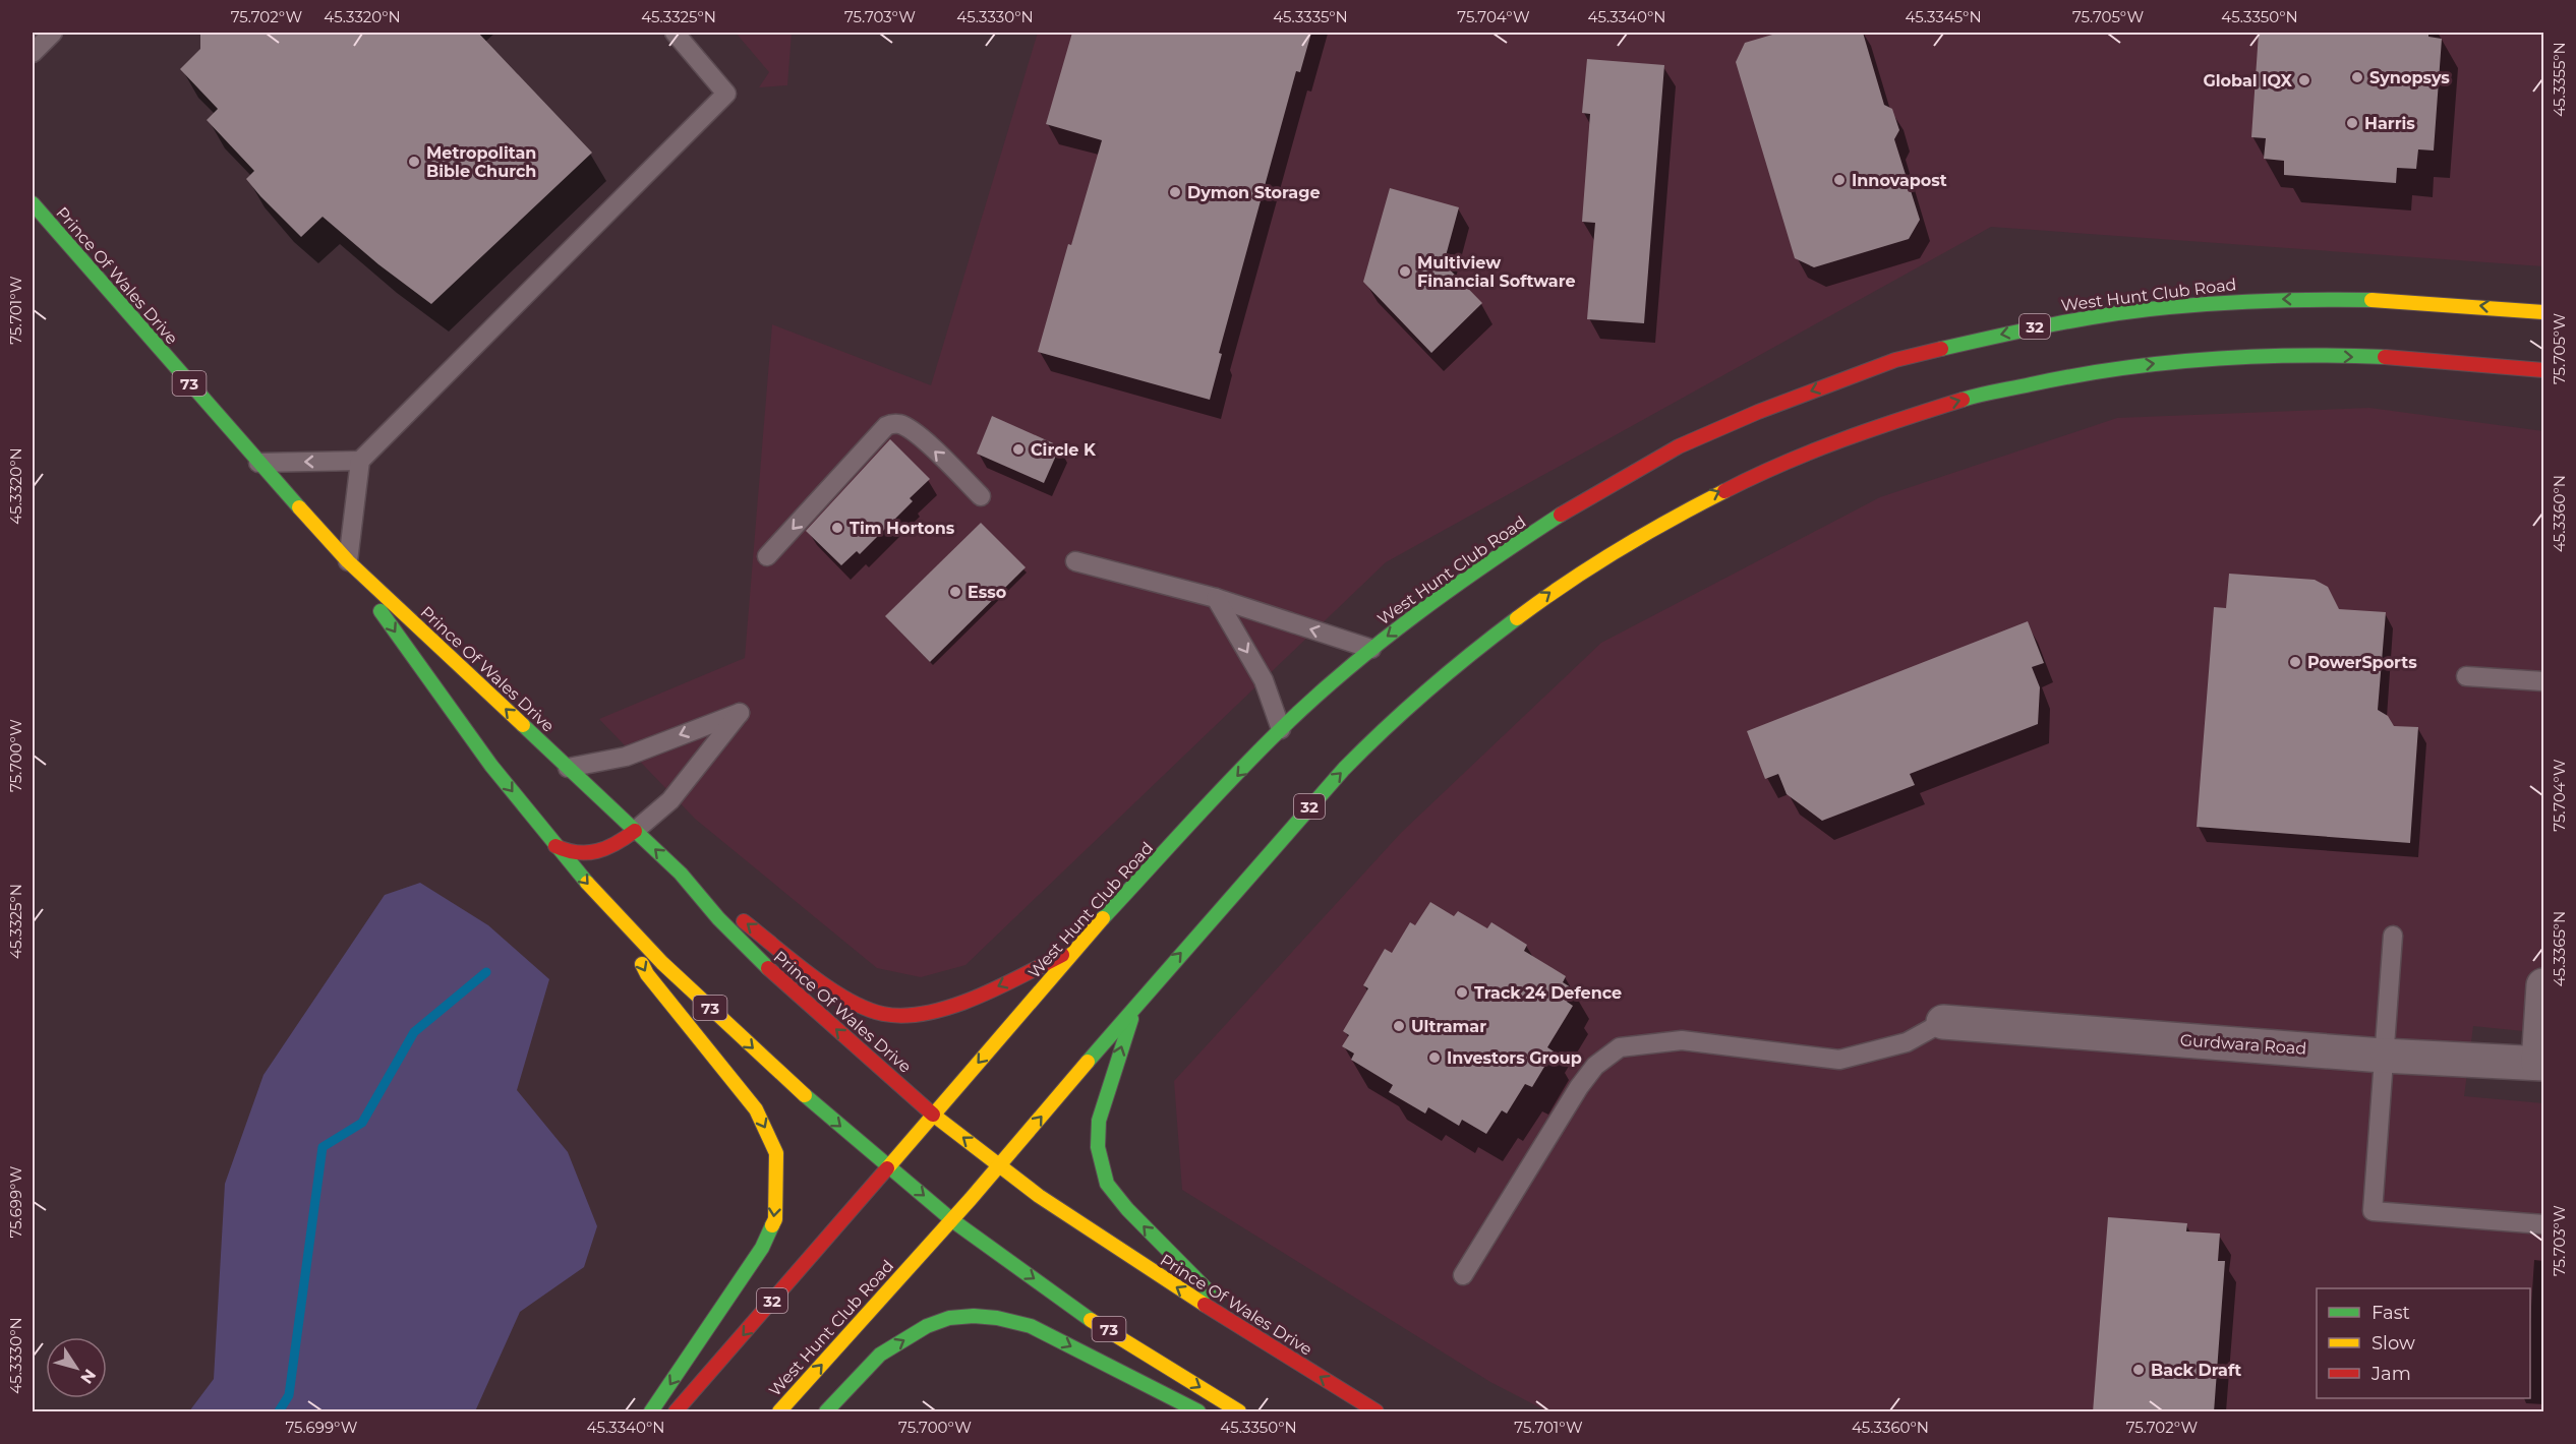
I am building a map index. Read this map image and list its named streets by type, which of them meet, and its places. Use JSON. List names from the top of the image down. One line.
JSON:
{"streets":{"main road":["Prince Of Wales Drive","West Hunt Club Road","32","73"],"street":["Gurdwara Road"]},"crossings":[["Prince Of Wales Drive","West Hunt Club Road"]],"places":["Synopsys","Global IQX","Harris","Metropolitan Bible Church","Innovapost","Dymon Storage","Multiview Financial Software","Circle K","Tim Hortons","Esso","PowerSports","Track 24 Defence","Ultramar","Investors Group","Back Draft"],"legend":["Fast","Slow","Jam"],"north":"bottom right","coordinates":["75.702°W","45.3320°N","45.3325°N","75.703°W","45.3330°N","45.3335°N","75.704°W","45.3340°N","45.3345°N","75.705°W","45.3350°N","45.3355°N","75.701°W","45.3360°N","75.700°W","45.3365°N","75.699°W"]}
